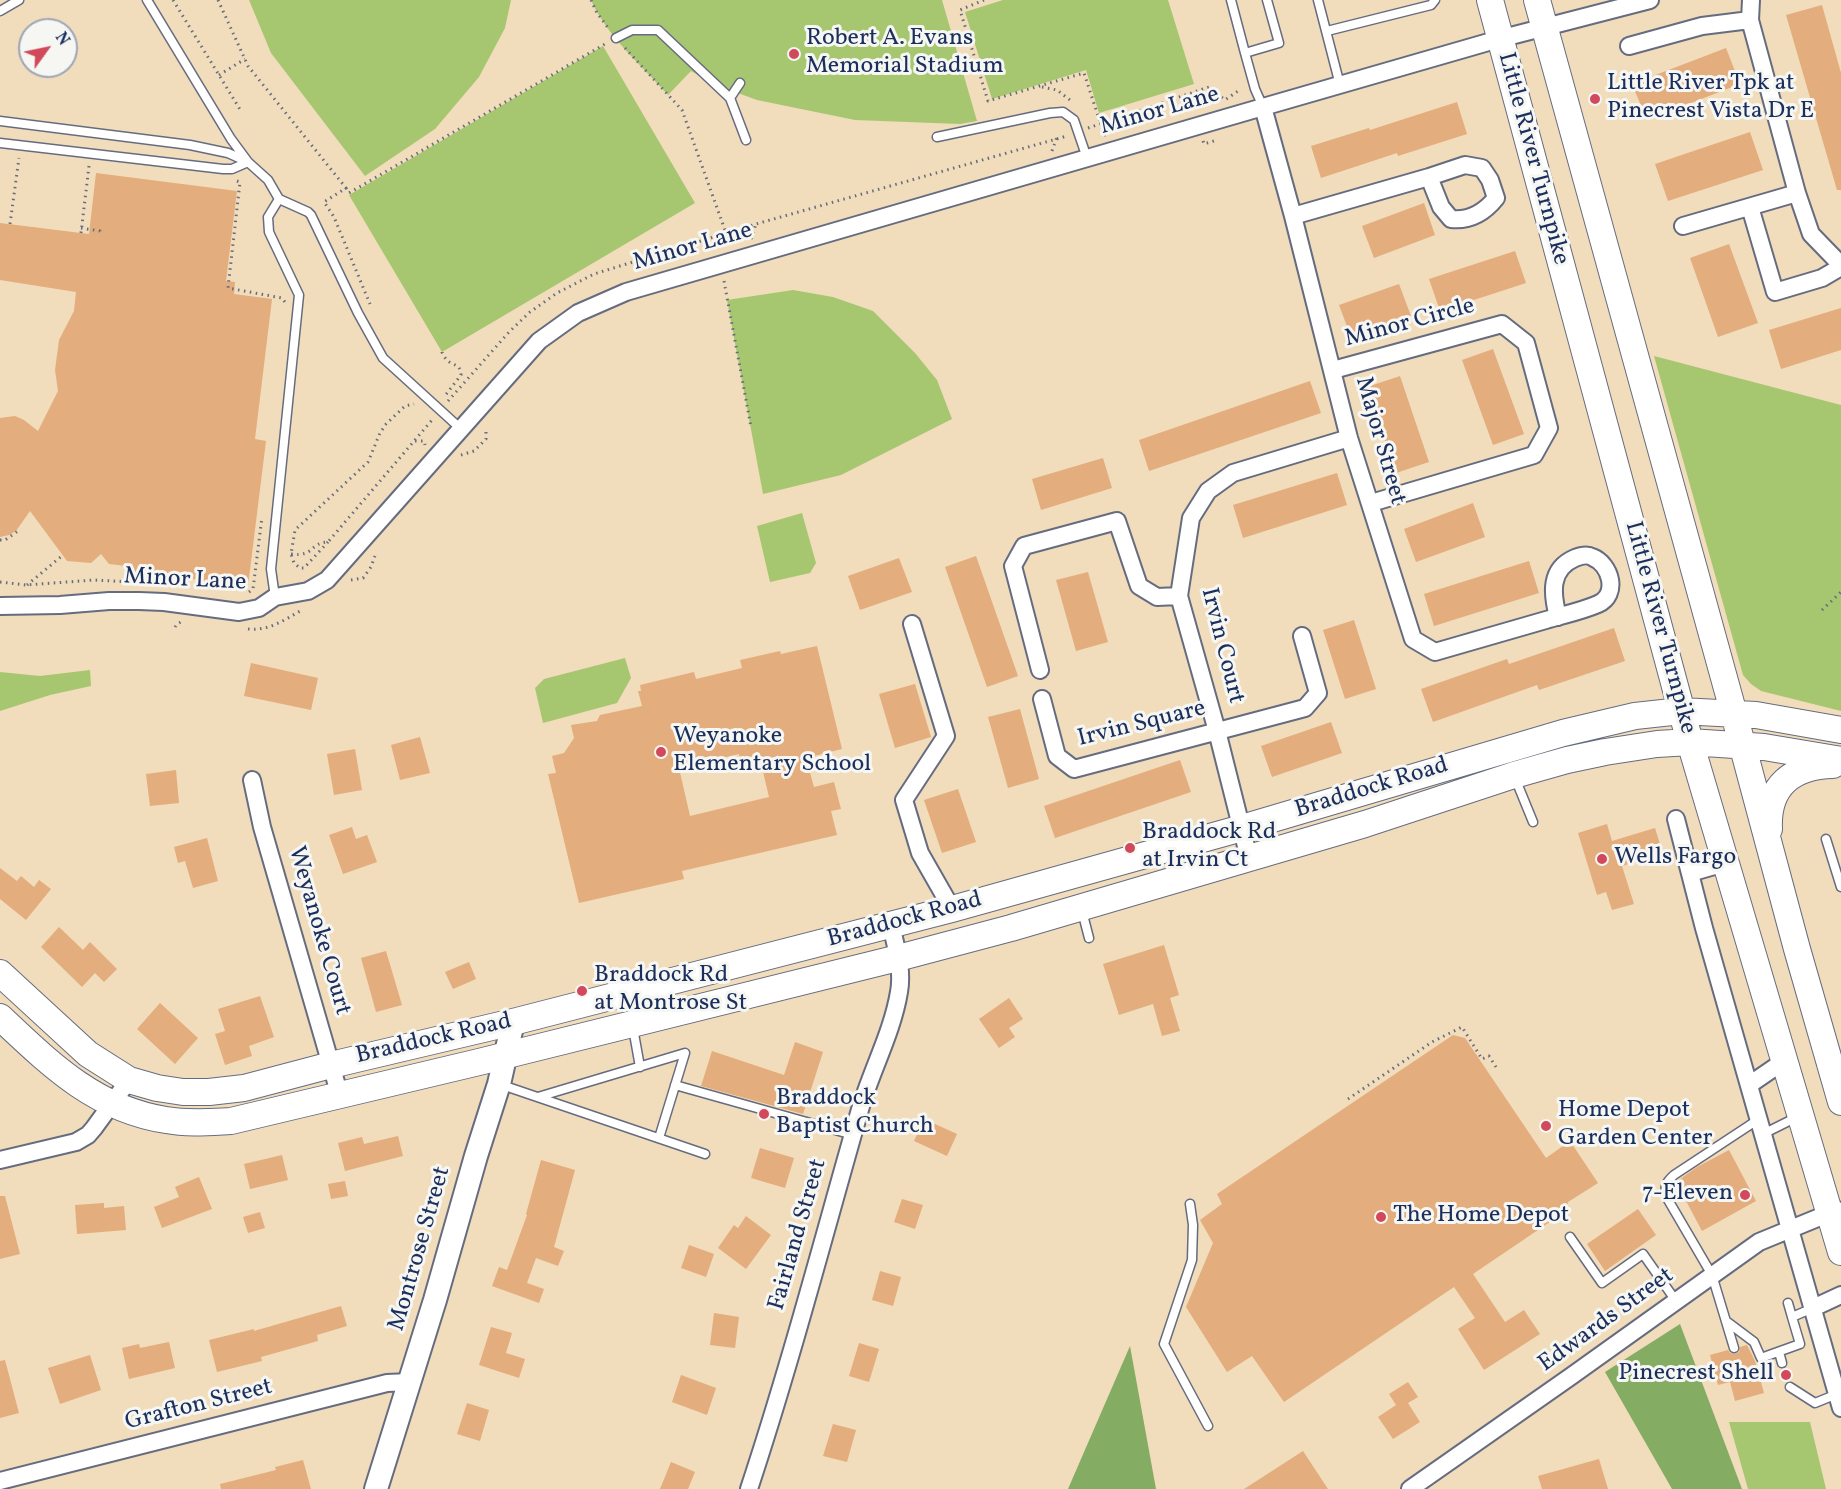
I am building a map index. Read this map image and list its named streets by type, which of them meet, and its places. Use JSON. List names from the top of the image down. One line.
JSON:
{"streets":{"main road":["Little River Turnpike","Braddock Road"],"street":["Minor Lane","Minor Circle","Major Street","Irvin Court","Irvin Square","Weyanoke Court","Fairland Street","Montrose Street","Edwards Street","Grafton Street"]},"crossings":[["Minor Lane","Little River Turnpike"],["Minor Lane","Major Street"],["Little River Turnpike","Braddock Road"],["Little River Turnpike","Edwards Street"],["Minor Circle","Major Street"],["Major Street","Irvin Court"],["Irvin Court","Irvin Square"],["Irvin Court","Braddock Road"],["Braddock Road","Weyanoke Court"],["Braddock Road","Fairland Street"],["Braddock Road","Montrose Street"],["Montrose Street","Grafton Street"]],"places":["Robert A. Evans Memorial Stadium","Little River Tpk at Pinecrest Vista Dr E","Weyanoke Elementary School","Braddock Rd at Irvin Ct","Wells Fargo","Braddock Rd at Montrose St","Braddock Baptist Church","Home Depot Garden Center","7-Eleven","The Home Depot","Pinecrest Shell"],"north":"top right"}
